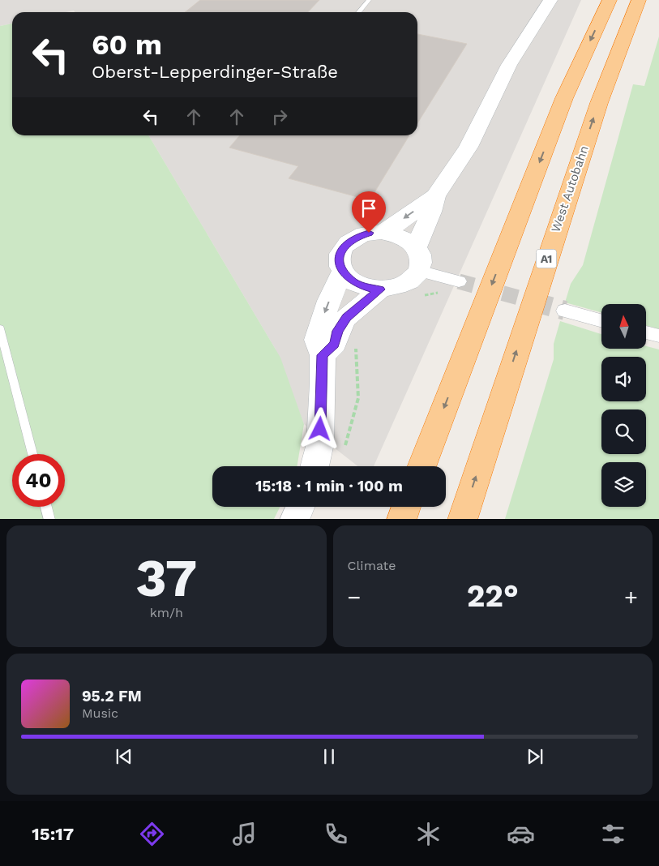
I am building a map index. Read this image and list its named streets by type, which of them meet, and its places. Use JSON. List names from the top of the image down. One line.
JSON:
{"streets":{"highway":["West Autobahn","A1"]},"north":"top","page":{"turn":["60 m","Oberst-Lepperdinger-Straße"],"limit":"40","trip":"15:18 · 1 min · 100 m","tile":[["37","km/h"],"Climate"],"heat":["−","22°","+"],"song":["95.2 FM","Music"],"tabs":"15:17"}}
